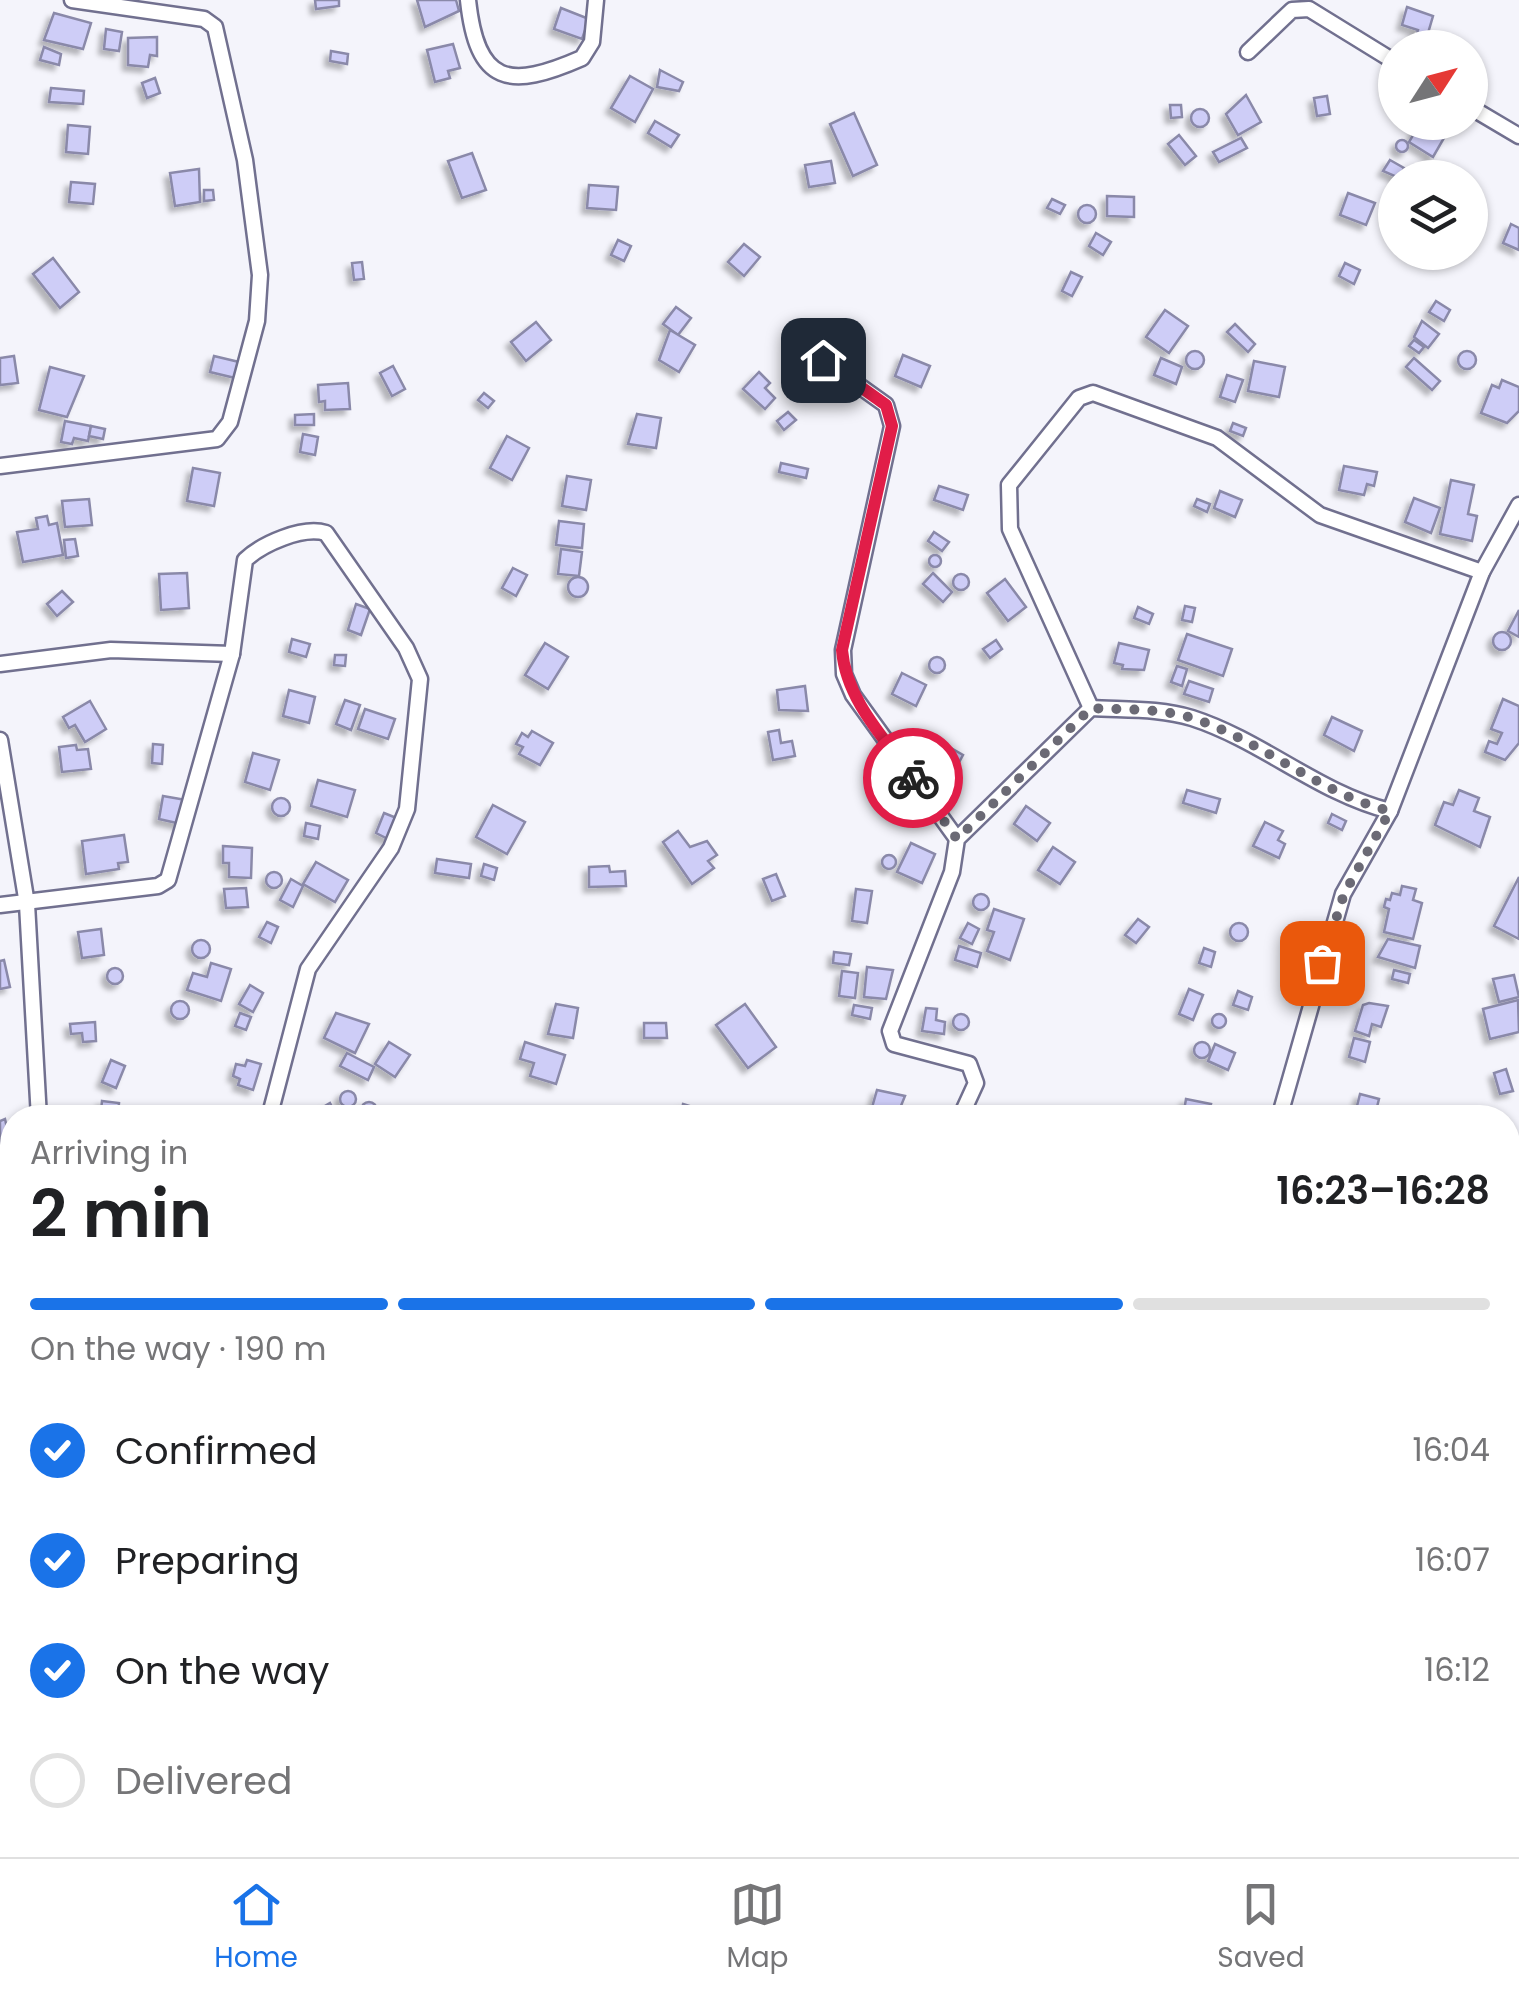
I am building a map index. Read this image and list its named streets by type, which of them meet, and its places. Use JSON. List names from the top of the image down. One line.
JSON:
{"north":"top right","page":{"heading":["2 min","Arriving in","16:23–16:28"],"bar":"On the way · 190 m","list":[["Confirmed","16:04"],["Preparing","16:07"],["On the way","16:12"],"Delivered"],"tabs":["Home","Map","Saved"]}}
